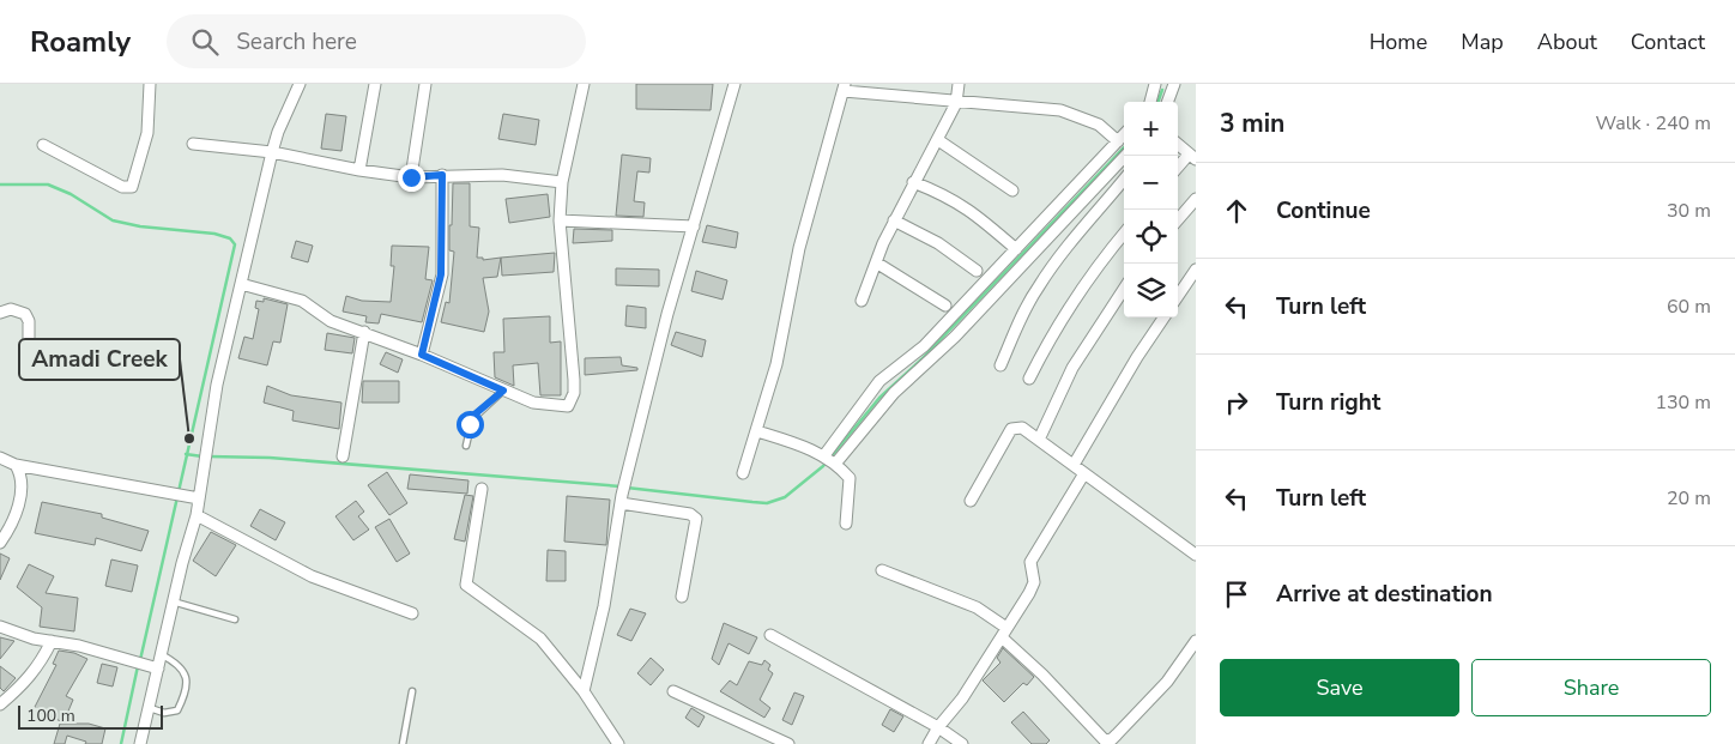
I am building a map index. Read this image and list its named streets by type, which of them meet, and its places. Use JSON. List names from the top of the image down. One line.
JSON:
{"places":["Amadi Creek"],"scale_bar":"100 m","page":{"header":"Roamly","search":"Search here","nav":["Home","Map","About","Contact"],"heading":["3 min","Walk · 240 m"],"map_buttons":["+","−"],"list":[["Continue","30 m"],["Turn left","60 m"],["Turn right","130 m"],["Turn left","20 m"],"Arrive at destination"],"buttons":["Save","Share"],"scale":"100 m"}}
